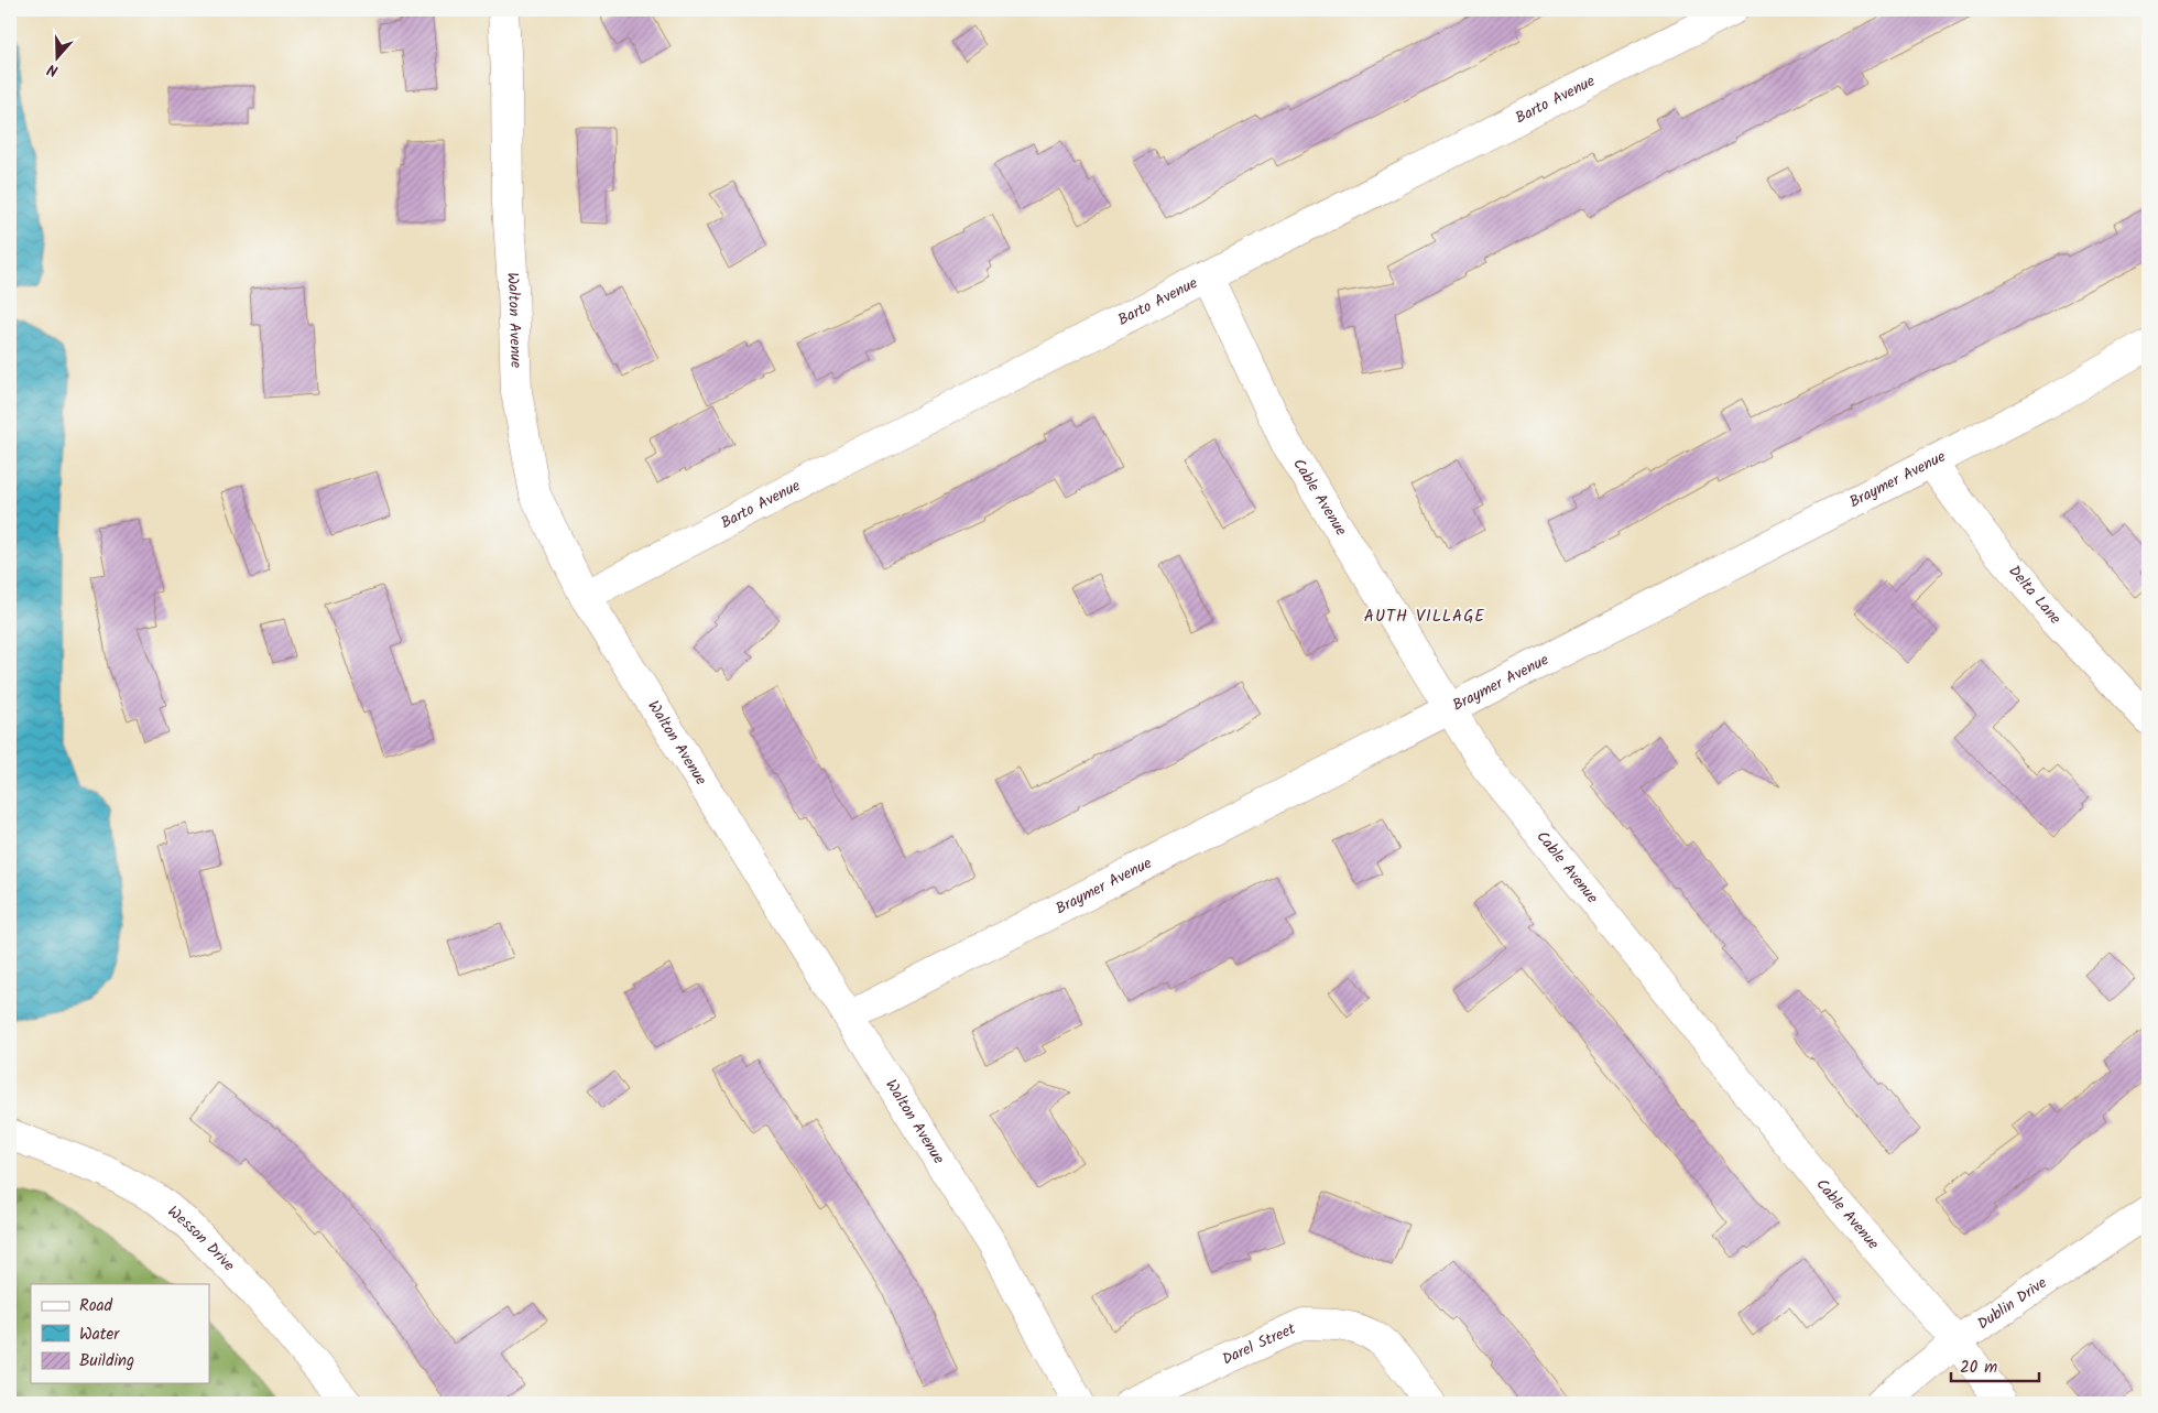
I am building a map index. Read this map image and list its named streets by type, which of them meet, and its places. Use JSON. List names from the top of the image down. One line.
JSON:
{"streets":{"street":["Barto Avenue","Walton Avenue","Braymer Avenue","Cable Avenue","Delta Lane","Wesson Drive","Dublin Drive","Darel Street"]},"crossings":[["Barto Avenue","Walton Avenue"],["Barto Avenue","Cable Avenue"],["Walton Avenue","Braymer Avenue"],["Braymer Avenue","Cable Avenue"],["Braymer Avenue","Delta Lane"],["Cable Avenue","Dublin Drive"]],"districts":["AUTH VILLAGE"],"legend":["Road","Water","Building"],"scale_bar":"20 m","north":"bottom"}
